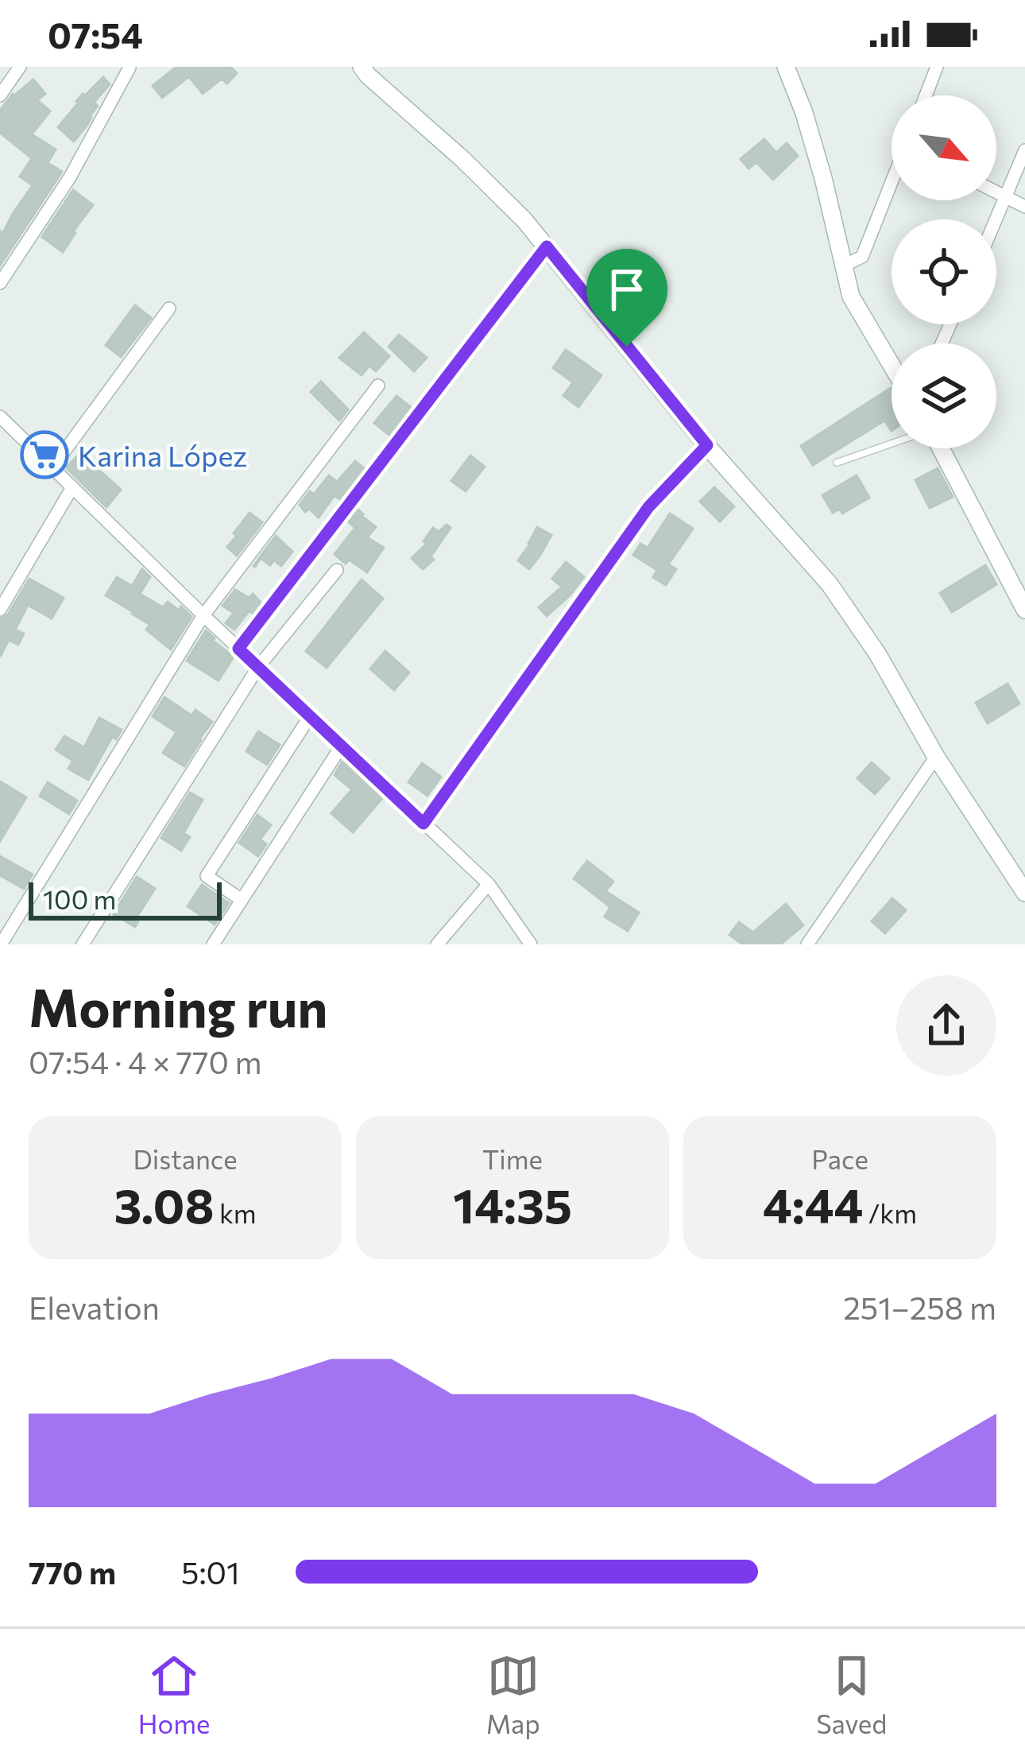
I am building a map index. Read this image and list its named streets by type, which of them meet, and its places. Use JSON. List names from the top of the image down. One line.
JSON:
{"places":{"supermarket":["Karina López"]},"scale_bar":"100 m","north":"bottom right","page":{"status":"07:54","scale":"100 m","heading":["Morning run","07:54 · 4 × 770 m"],"stats":[["Distance","3.08 km"],["Time","14:35"],["Pace","4:44 /km"]],"chart":["Elevation","251–258 m"],"list":[{"name":"770 m","note":"5:01"}],"tabs":["Home","Map","Saved"]}}
